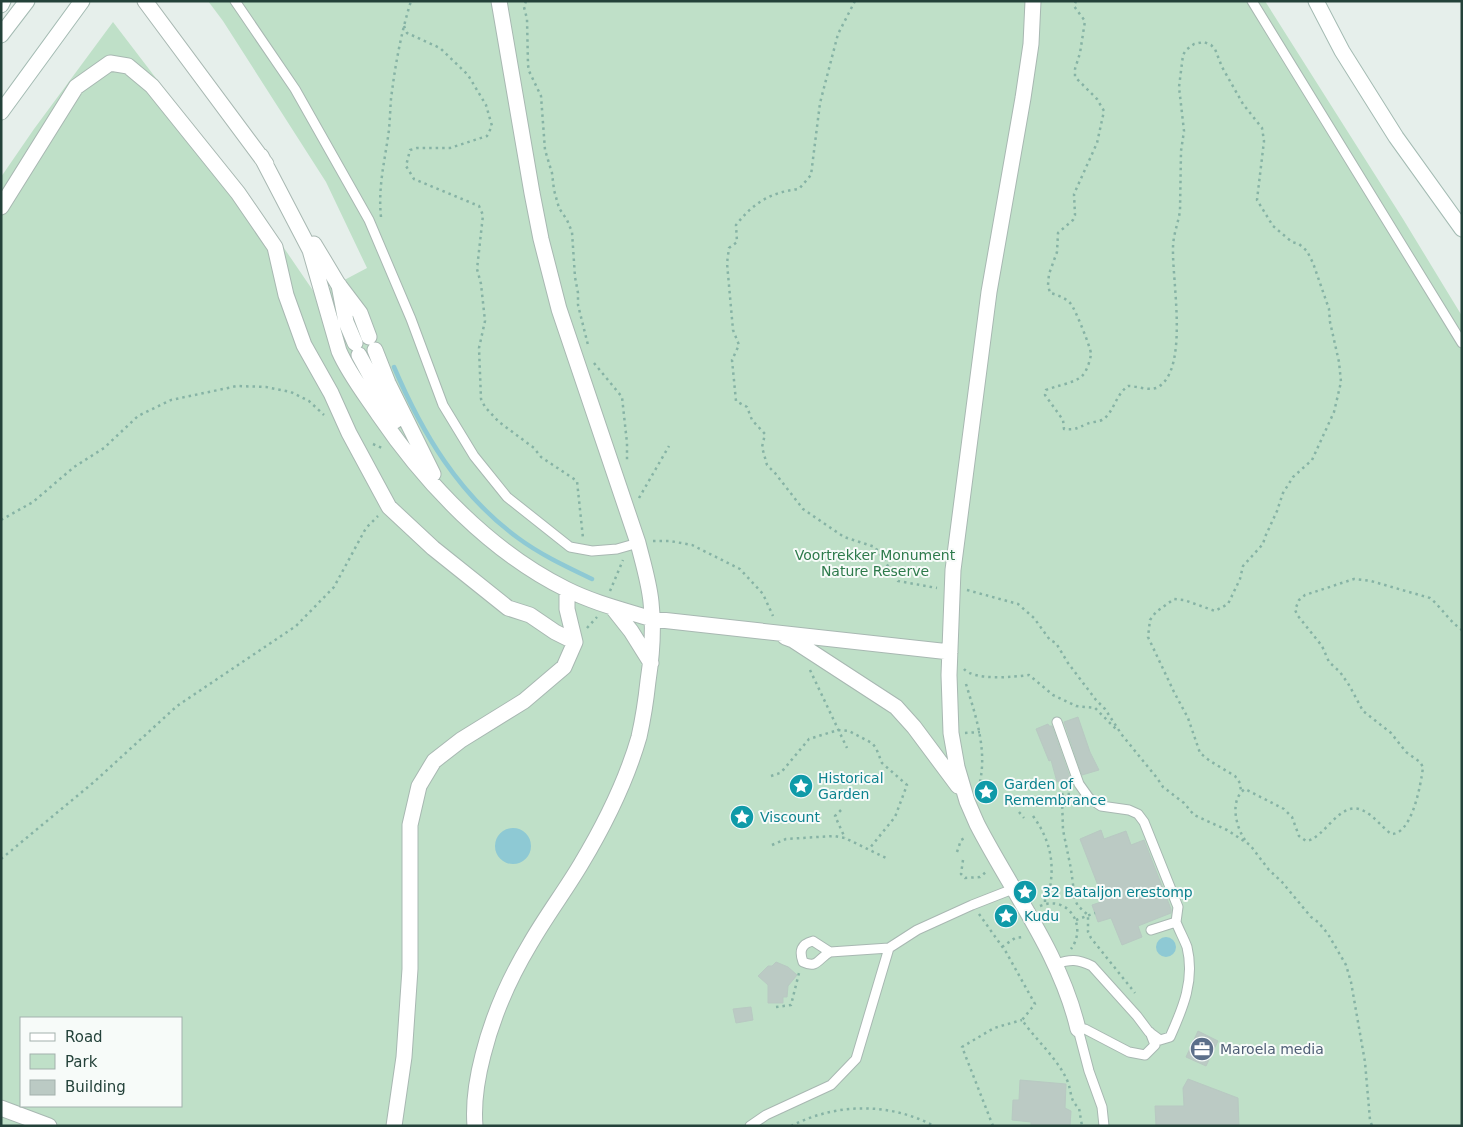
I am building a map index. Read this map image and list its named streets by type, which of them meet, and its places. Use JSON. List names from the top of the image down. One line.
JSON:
{"parks":["Voortrekker Monument Nature Reserve"],"places":{"place":["Historical Garden","Garden of Remembrance","Viscount","32 Bataljon erestomp","Kudu"],"office":["Maroela media"]},"legend":["Road","Park","Building"]}
